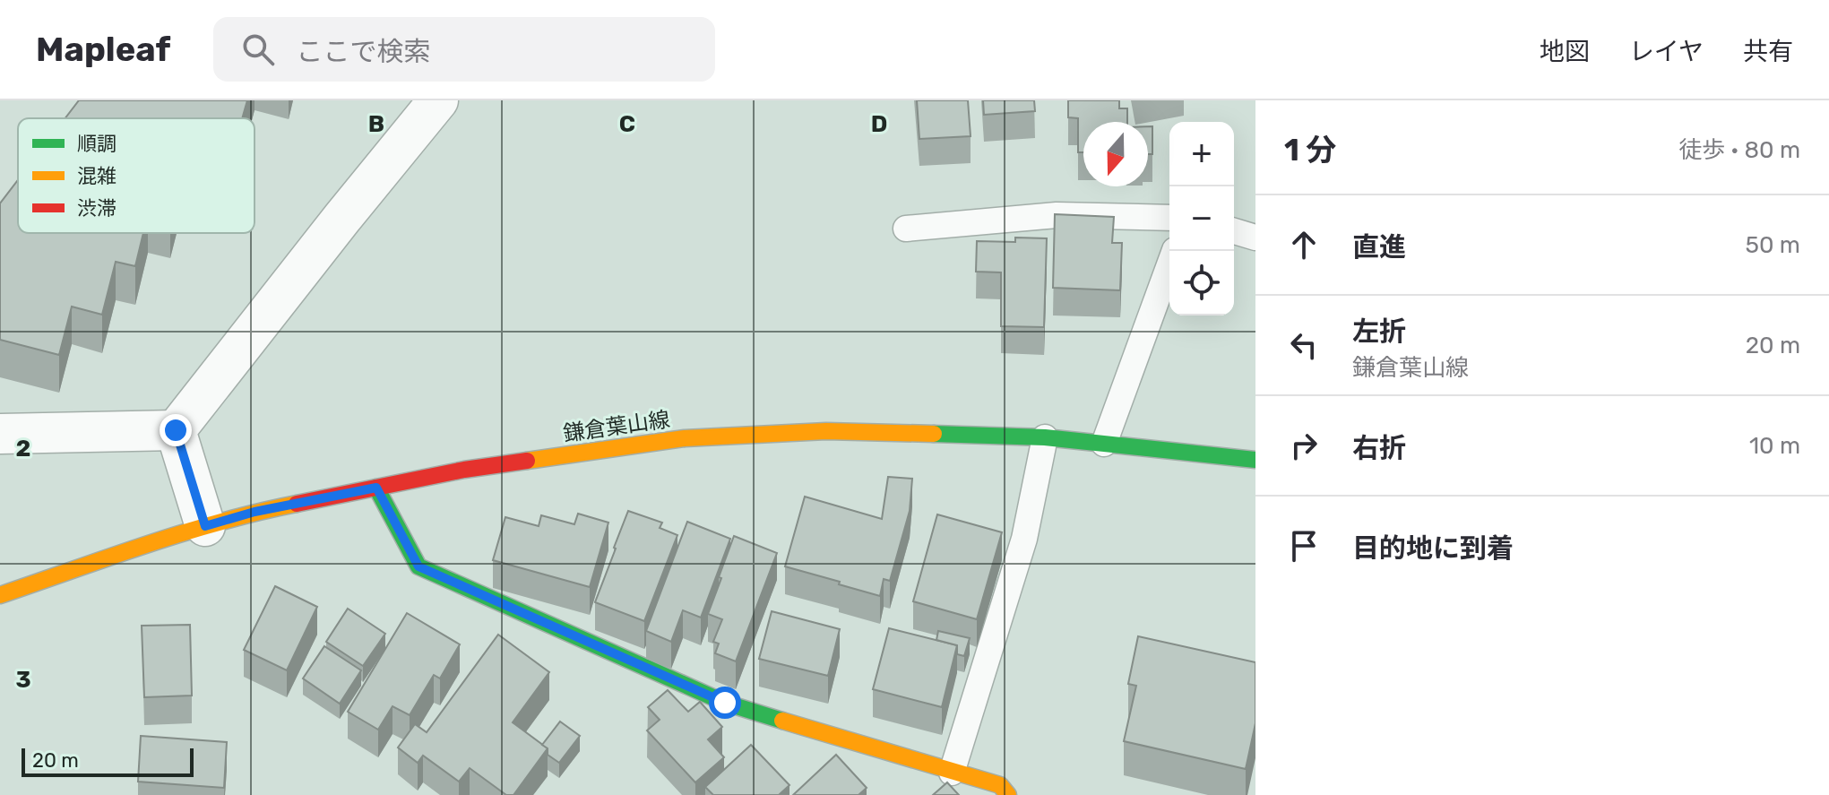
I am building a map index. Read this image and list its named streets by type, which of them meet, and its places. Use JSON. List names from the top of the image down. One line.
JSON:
{"streets":{"main road":["鎌倉葉山線"]},"legend":["順調","混雑","渋滞"],"scale_bar":"20 m","north":"bottom","page":{"header":"Mapleaf","search":"ここで検索","nav":["地図","レイヤ","共有"],"heading":["1 分","徒歩 · 80 m"],"map_buttons":["+","−"],"list":[["直進","50 m"],["左折","鎌倉葉山線","20 m"],["右折","10 m"],"目的地に到着"],"scale":"20 m"},"grid":{"columns":["B","C","D"],"rows":["2","3"]}}
